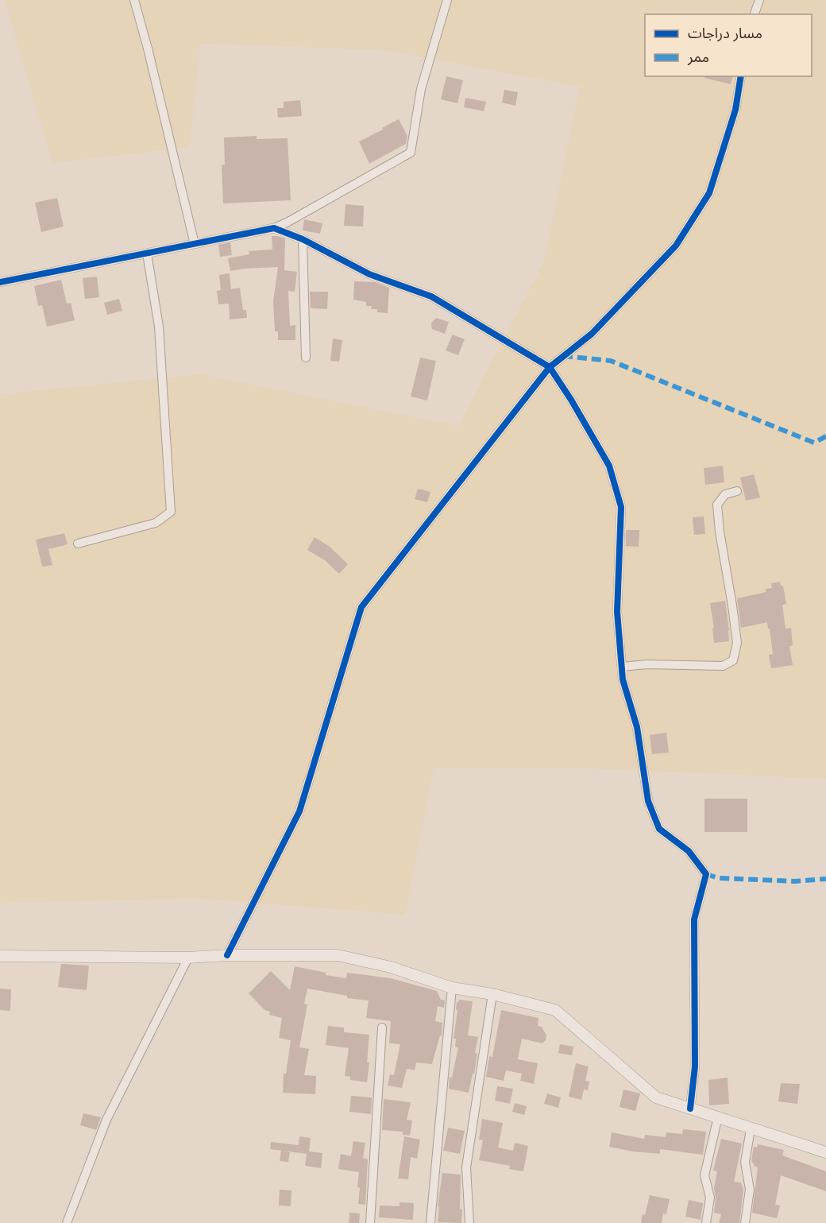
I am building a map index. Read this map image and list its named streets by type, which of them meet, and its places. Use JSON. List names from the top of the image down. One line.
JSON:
{"legend":["مسار دراجات","ممر"]}
